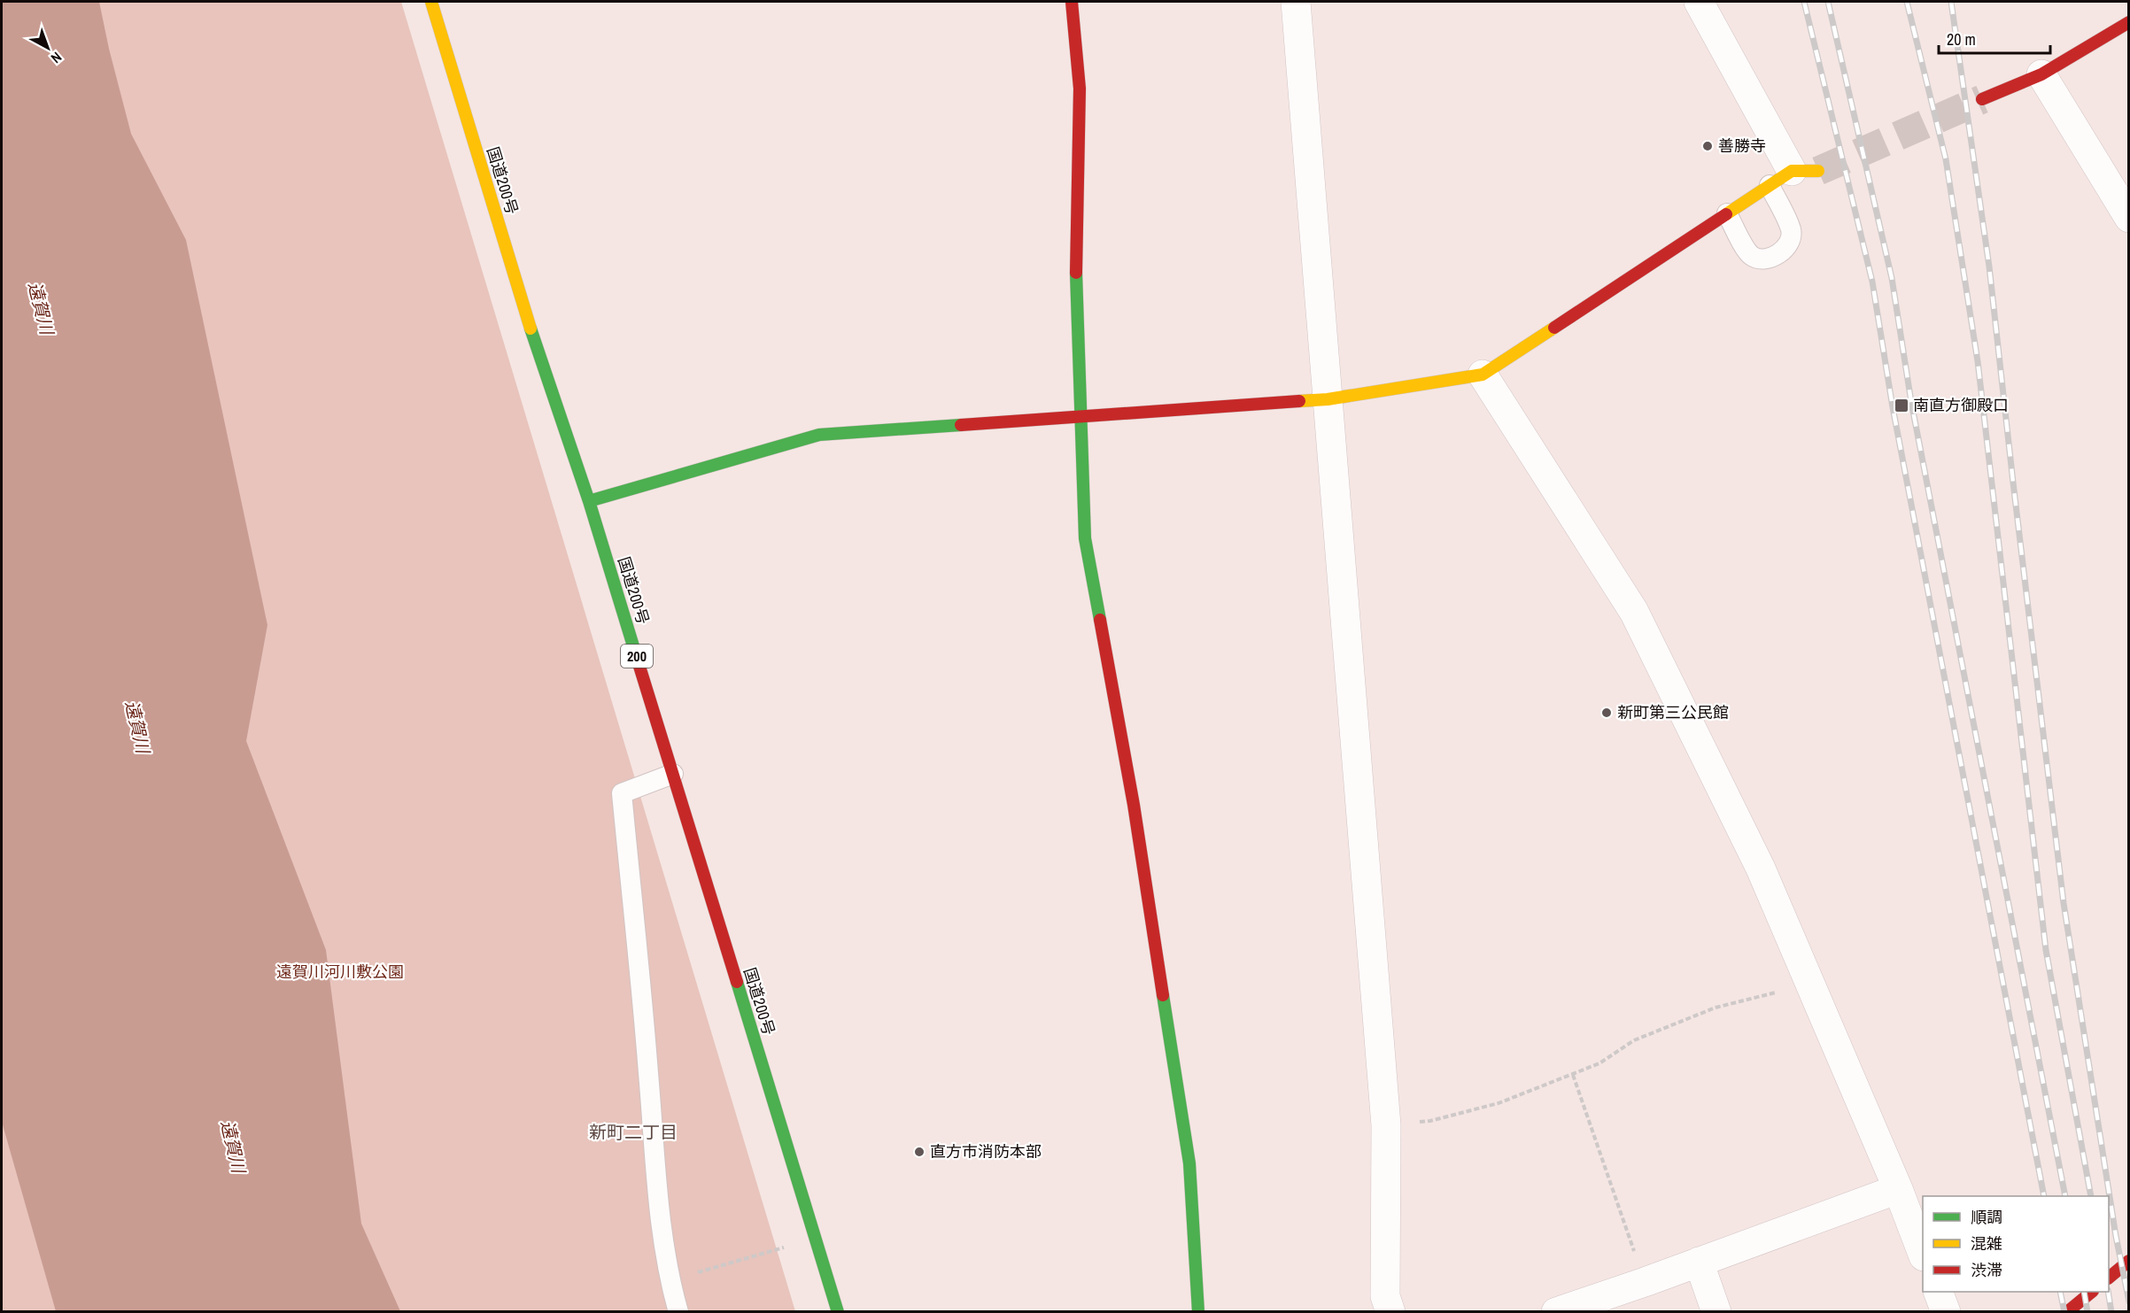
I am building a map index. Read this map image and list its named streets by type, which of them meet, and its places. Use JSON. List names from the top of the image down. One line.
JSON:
{"streets":{"main road":["国道200号","200"]},"districts":["新町二丁目"],"water":["遠賀川"],"parks":["遠賀川河川敷公園"],"places":{"other":["善勝寺","新町第三公民館","直方市消防本部"],"transit":["南直方御殿口"]},"legend":["順調","混雑","渋滞"],"scale_bar":"20 m","north":"bottom right"}
